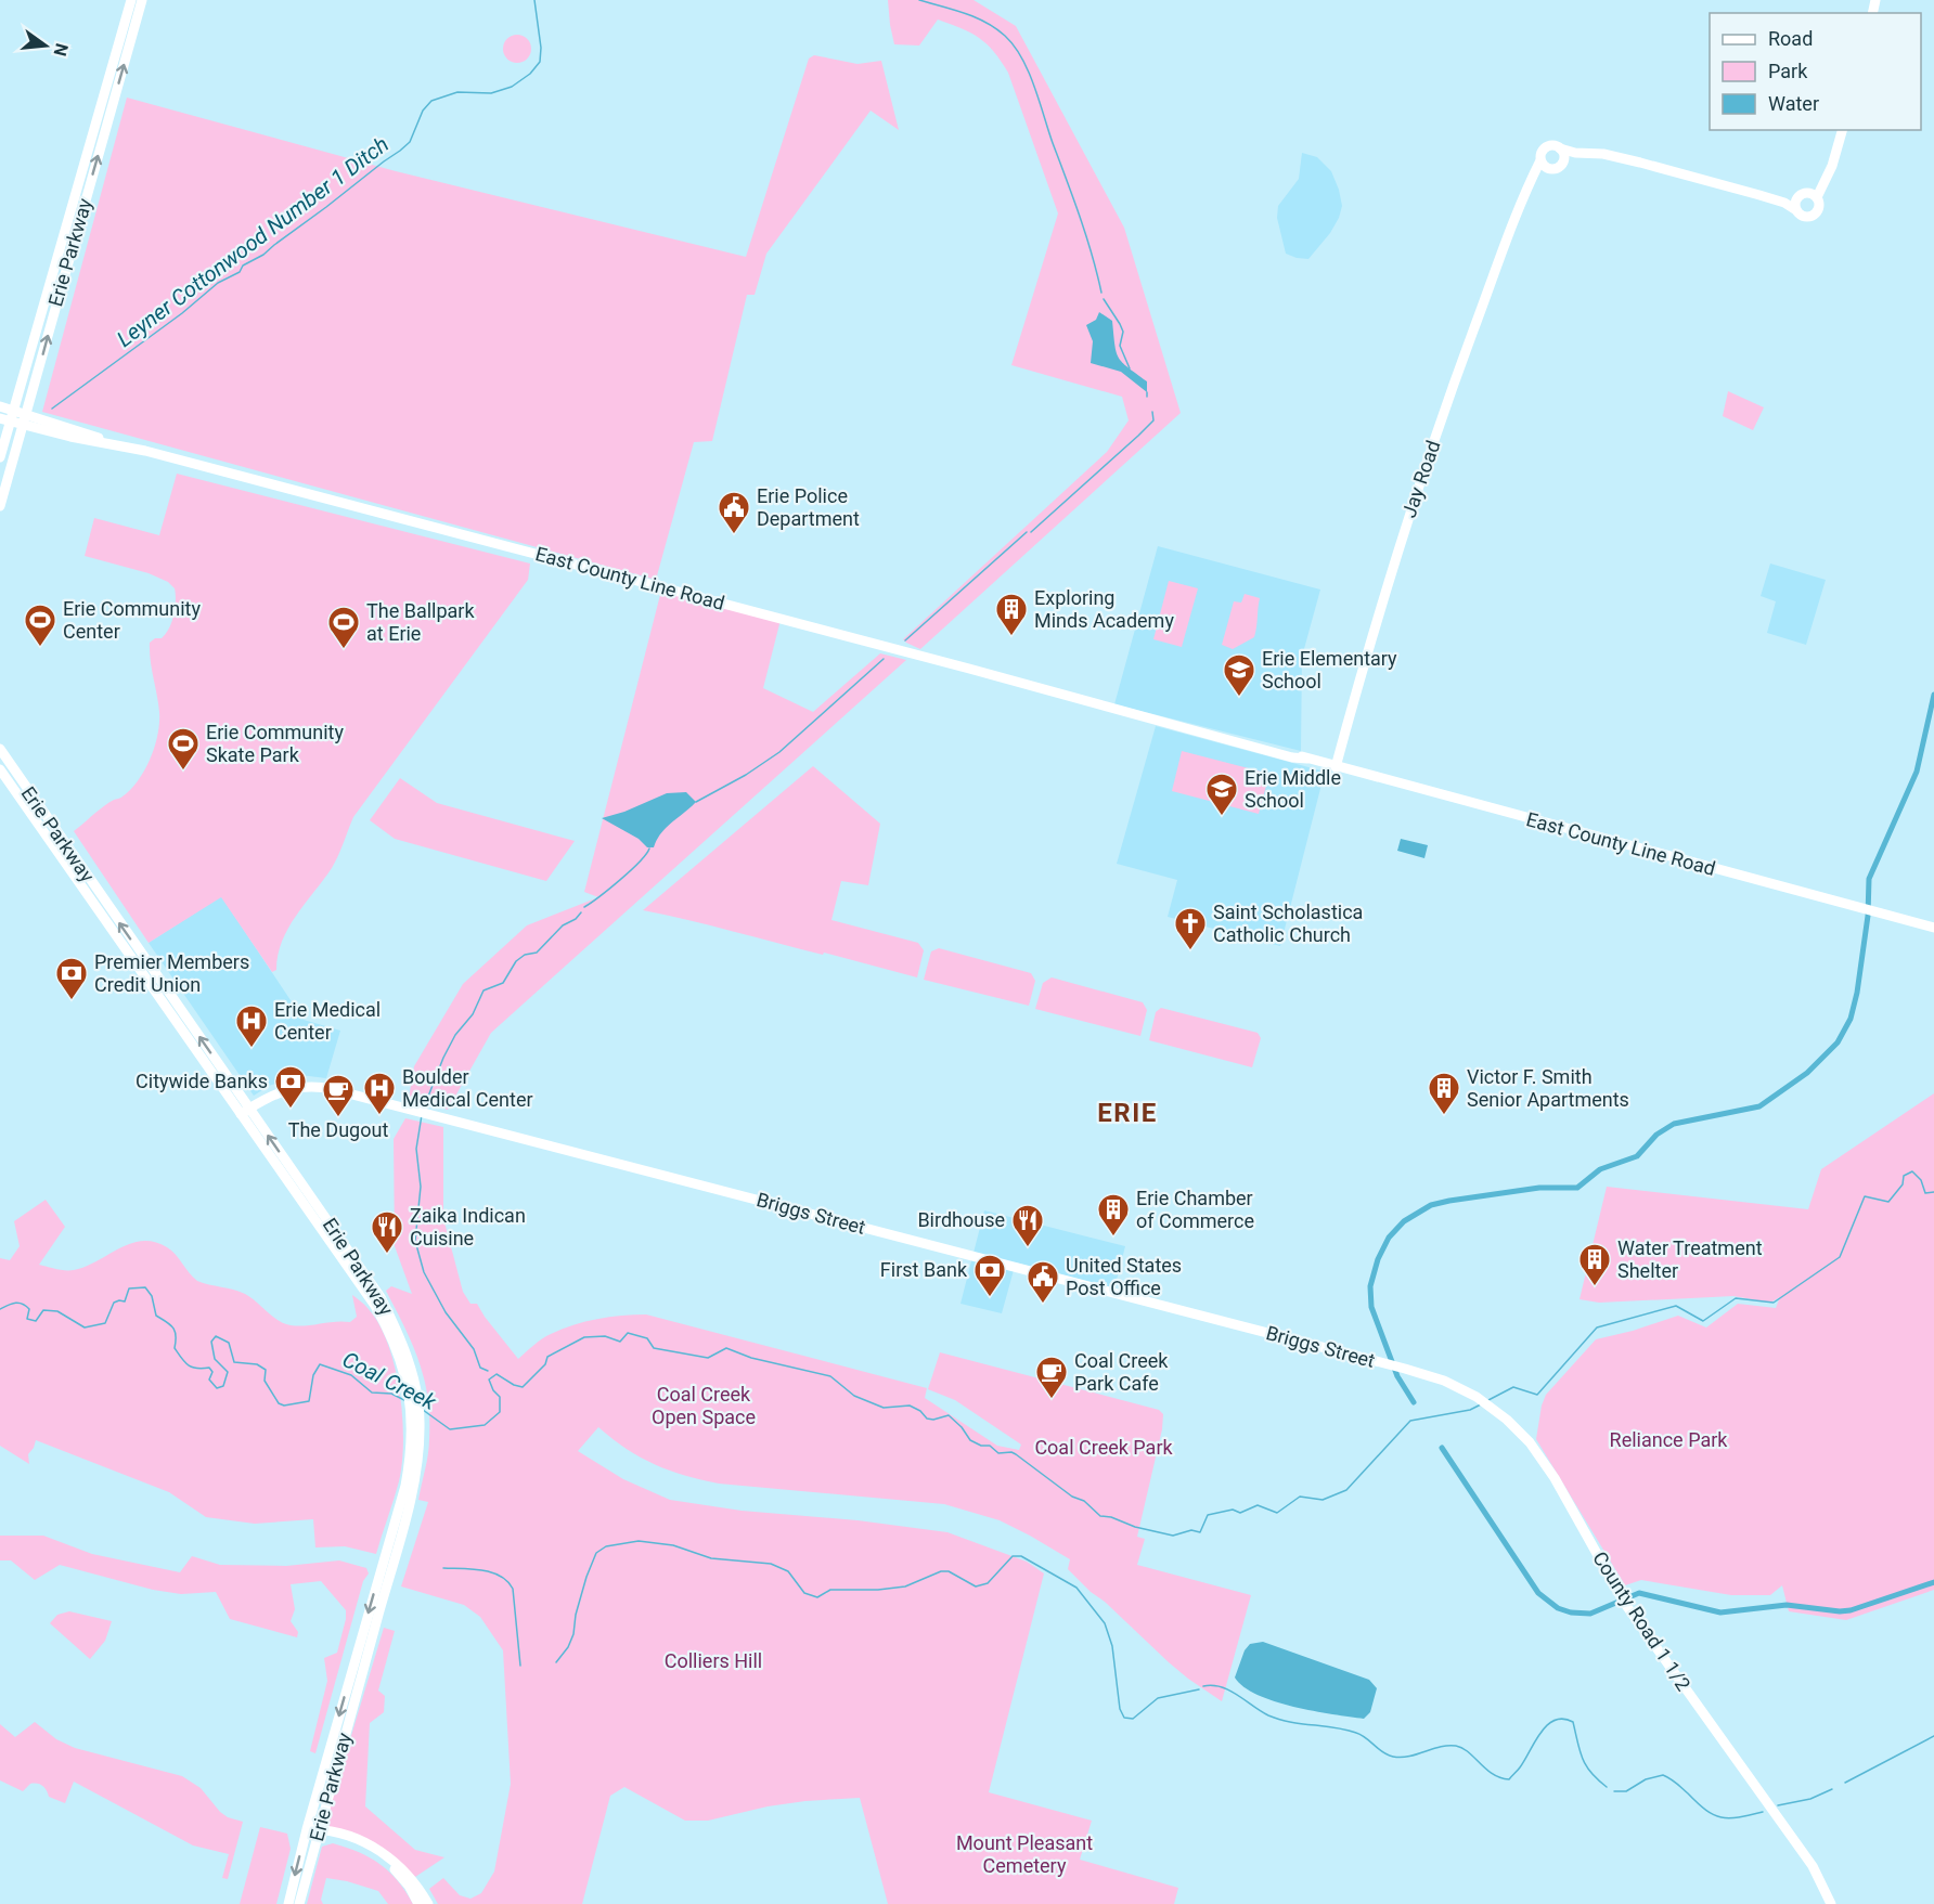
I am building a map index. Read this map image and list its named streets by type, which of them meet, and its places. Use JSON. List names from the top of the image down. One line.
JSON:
{"streets":{"main road":["Erie Parkway","Jay Road","East County Line Road","Briggs Street","County Road 1 1/2"]},"crossings":[["Erie Parkway","East County Line Road"],["Erie Parkway","Briggs Street"],["Jay Road","East County Line Road"],["Briggs Street","County Road 1 1/2"]],"districts":["ERIE"],"water":["Leyner Cottonwood Number 1 Ditch","Coal Creek"],"parks":["Coal Creek Open Space","Reliance Park","Coal Creek Park","Colliers Hill","Mount Pleasant Cemetery"],"places":{"public building":["Erie Police Department","United States Post Office"],"building":["Exploring Minds Academy","Victor F. Smith Senior Apartments","Erie Chamber of Commerce","Water Treatment Shelter"],"sports":["Erie Community Center","The Ballpark at Erie","Erie Community Skate Park"],"school or university":["Erie Elementary School","Erie Middle School"],"church":["Saint Scholastica Catholic Church"],"bank":["Premier Members Credit Union","Citywide Banks","First Bank"],"hospital":["Erie Medical Center","Boulder Medical Center"],"cafe":["The Dugout","Coal Creek Park Cafe"],"restaurant":["Birdhouse","Zaika Indican Cuisine"]},"legend":["Road","Park","Water"],"north":"right"}
